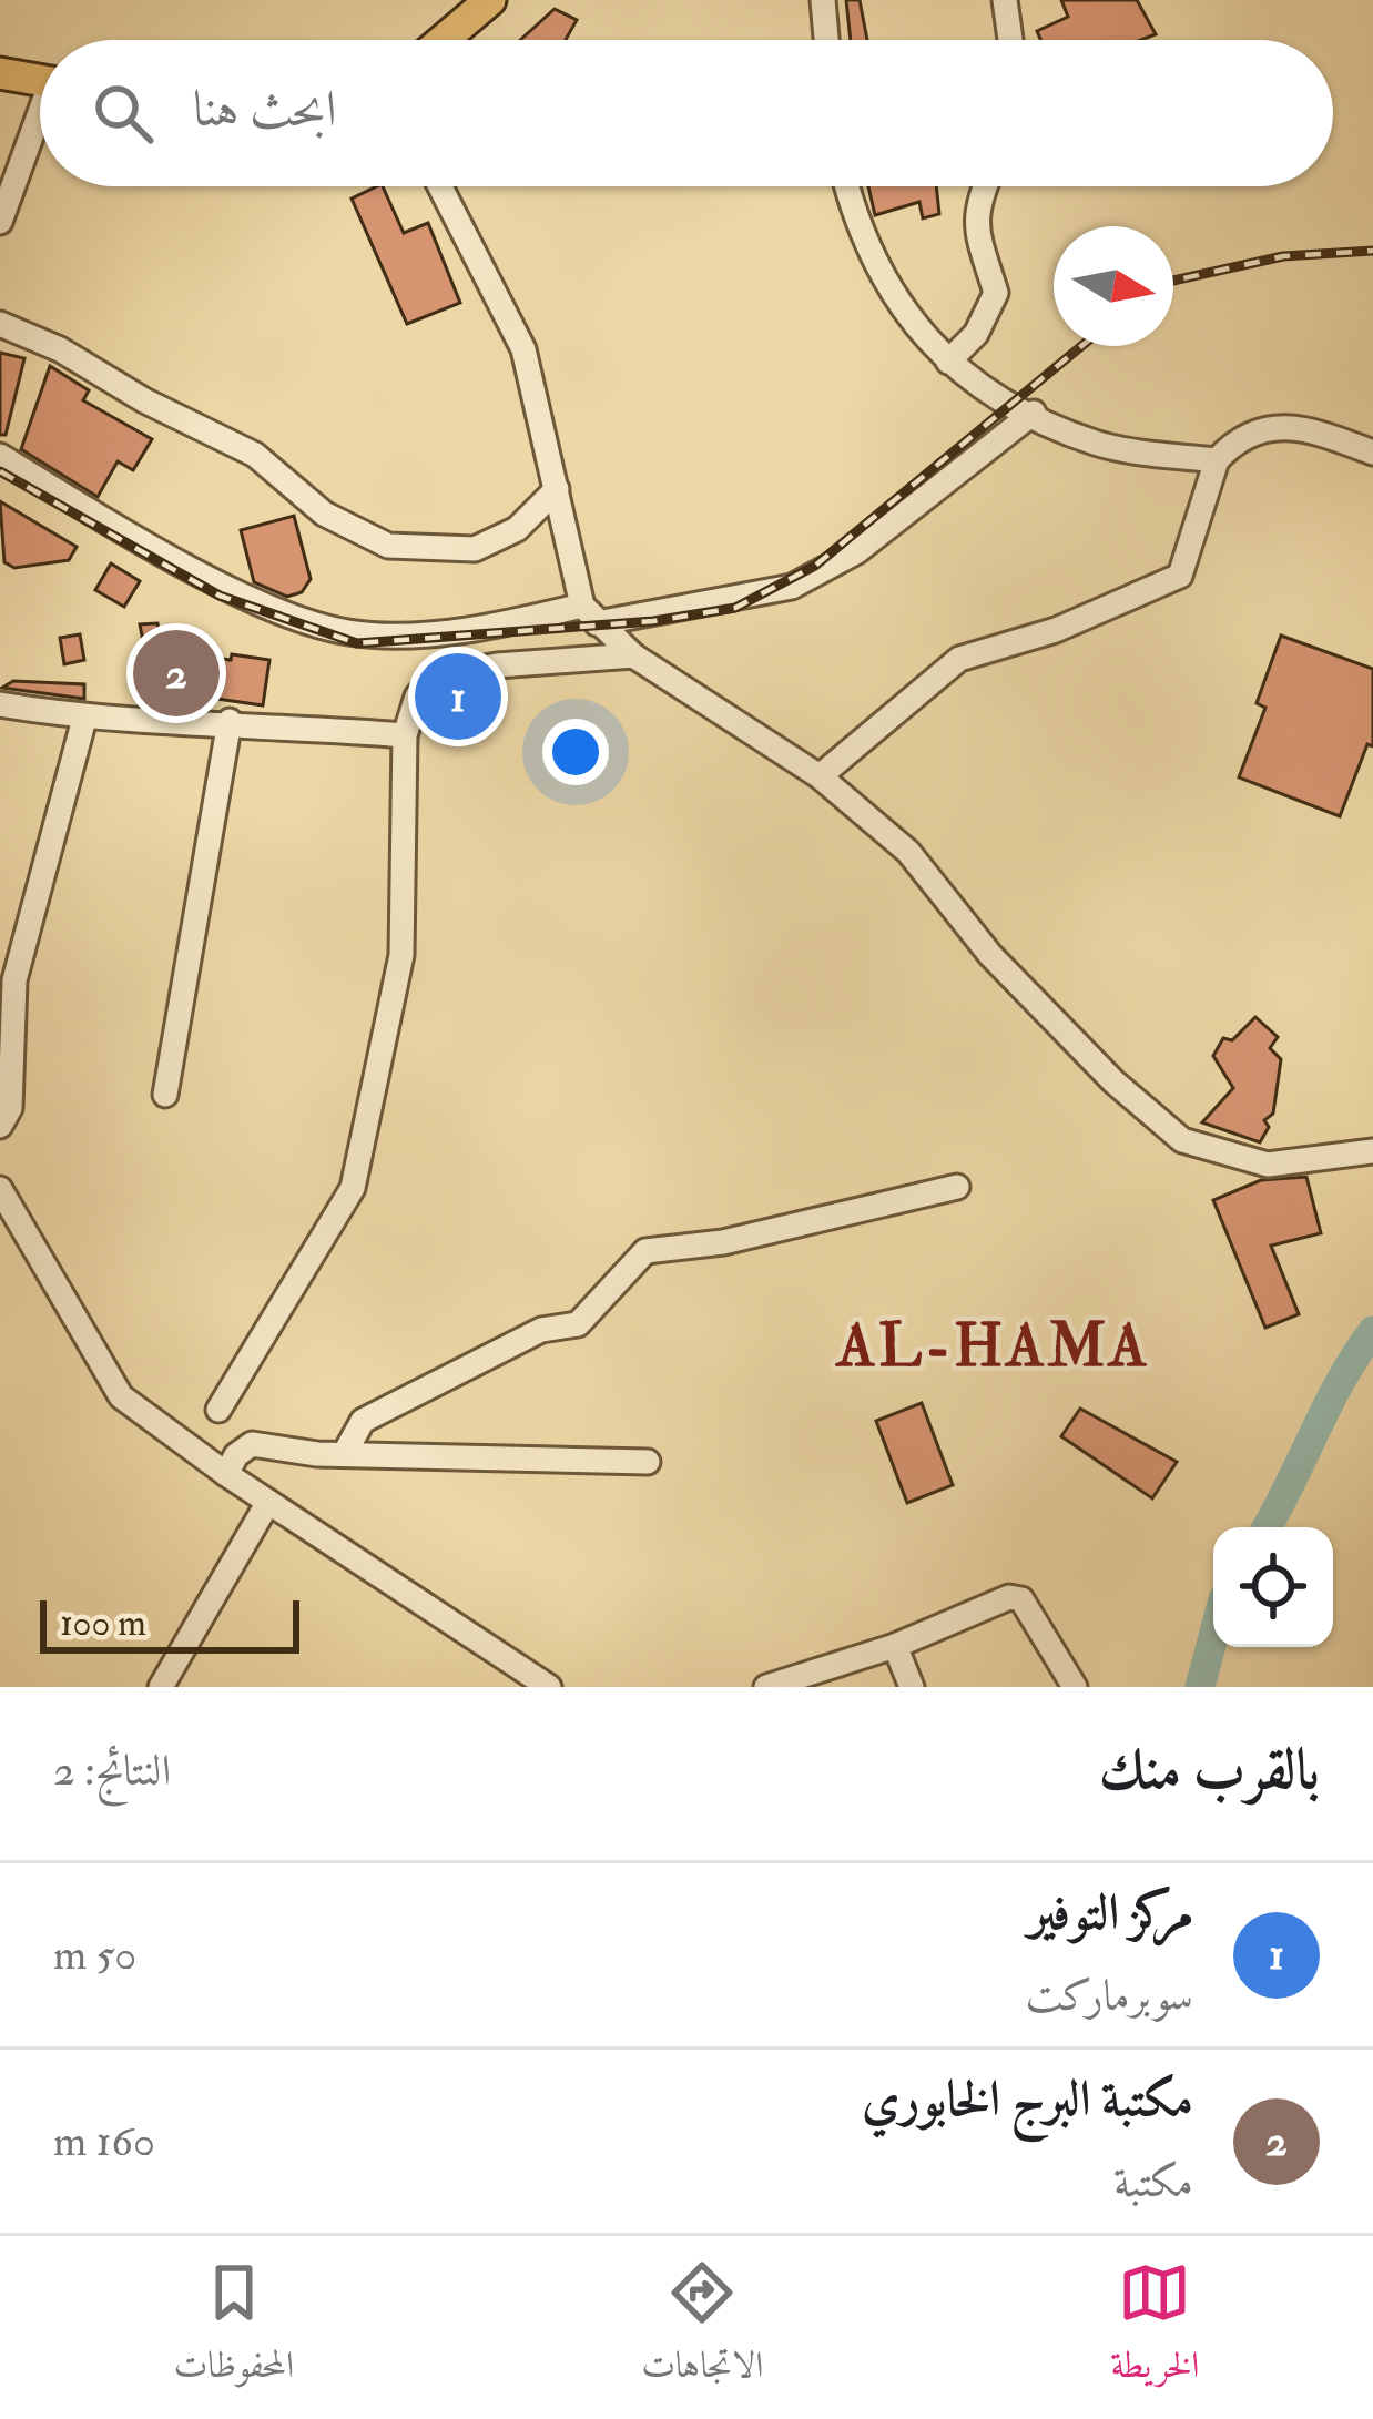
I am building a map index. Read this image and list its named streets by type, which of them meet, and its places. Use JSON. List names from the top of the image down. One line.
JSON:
{"districts":["AL-HAMA"],"scale_bar":"100 m","north":"right","page":{"search":"ابحث هنا","pins":["2","1"],"scale":"100 m","heading":["بالقرب منك","النتائج: 2"],"list":[{"mark":"1","name":"مركز التوفير","note":"سوبرماركت","value":"50 m"},{"mark":"2","name":"مكتبة البرج الخابوري","note":"مكتبة","value":"160 m"}],"nav":["الخريطة","الاتجاهات","المحفوظات"]}}
